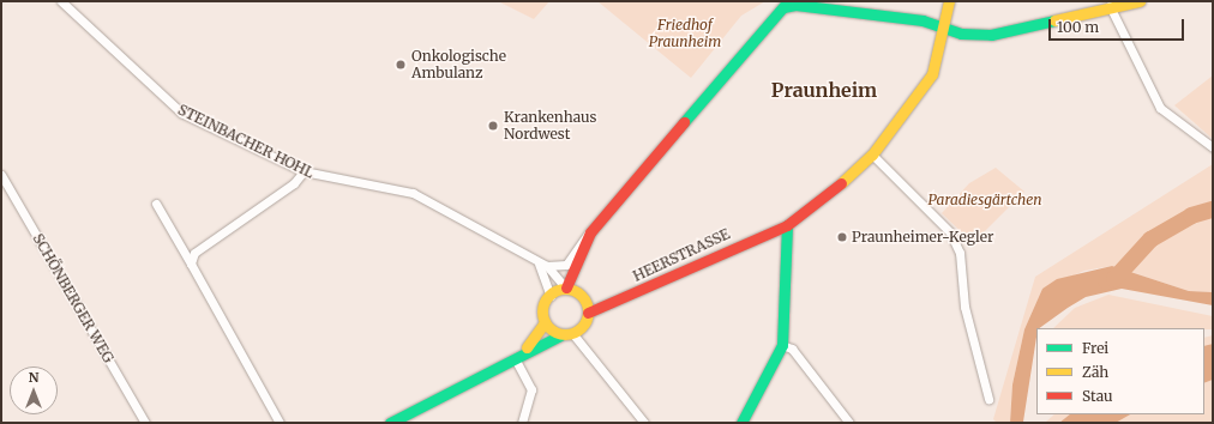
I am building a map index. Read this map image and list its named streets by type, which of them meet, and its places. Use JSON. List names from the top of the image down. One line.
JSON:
{"streets":{"main road":["HEERSTRASSE"],"street":["STEINBACHER HOHL","SCHÖNBERGER WEG"]},"districts":["Praunheim"],"parks":["Friedhof Praunheim","Paradiesgärtchen"],"places":["Onkologische Ambulanz","Krankenhaus Nordwest","Praunheimer-Kegler"],"legend":["Frei","Zäh","Stau"],"scale_bar":"100 m","north":"top"}
